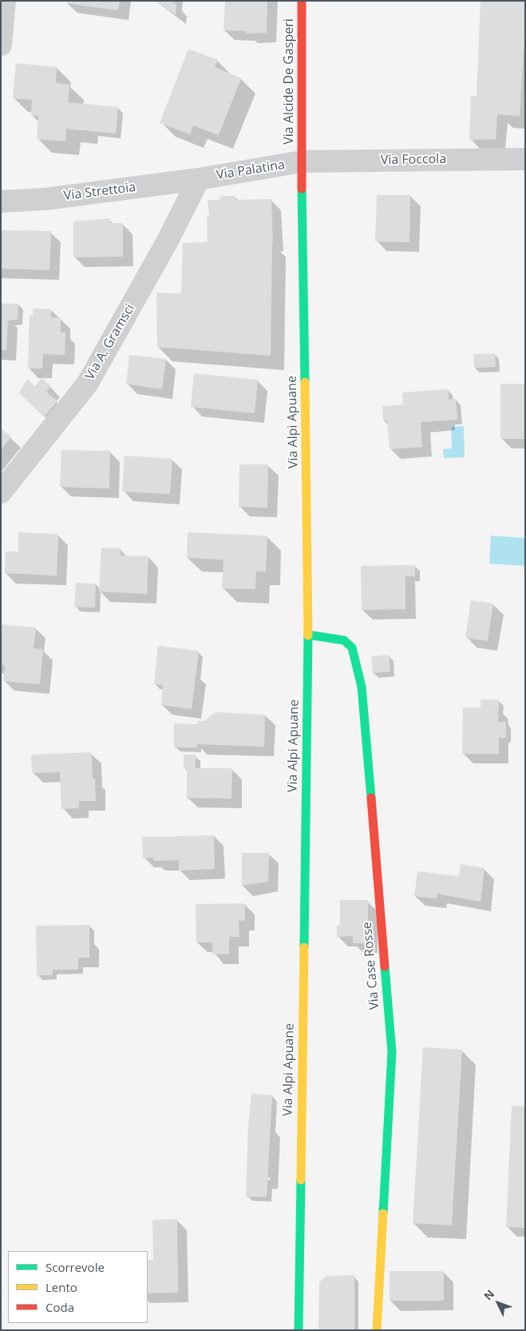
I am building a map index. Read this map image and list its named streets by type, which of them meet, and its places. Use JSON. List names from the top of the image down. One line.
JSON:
{"streets":{"main road":["Via Alcide De Gasperi","Via Alpi Apuane","Via Case Rosse"],"street":["Via Foccola","Via Palatina","Via Strettoia","Via A. Gramsci"]},"crossings":[["Via Alcide De Gasperi","Via Foccola"],["Via Alcide De Gasperi","Via Palatina"],["Via Alcide De Gasperi","Via Alpi Apuane"],["Via Foccola","Via Palatina"],["Via Foccola","Via Alpi Apuane"],["Via Palatina","Via Strettoia"],["Via Palatina","Via A. Gramsci"],["Via Palatina","Via Alpi Apuane"],["Via Strettoia","Via A. Gramsci"],["Via Alpi Apuane","Via Case Rosse"]],"legend":["Scorrevole","Lento","Coda"],"north":"top left"}
